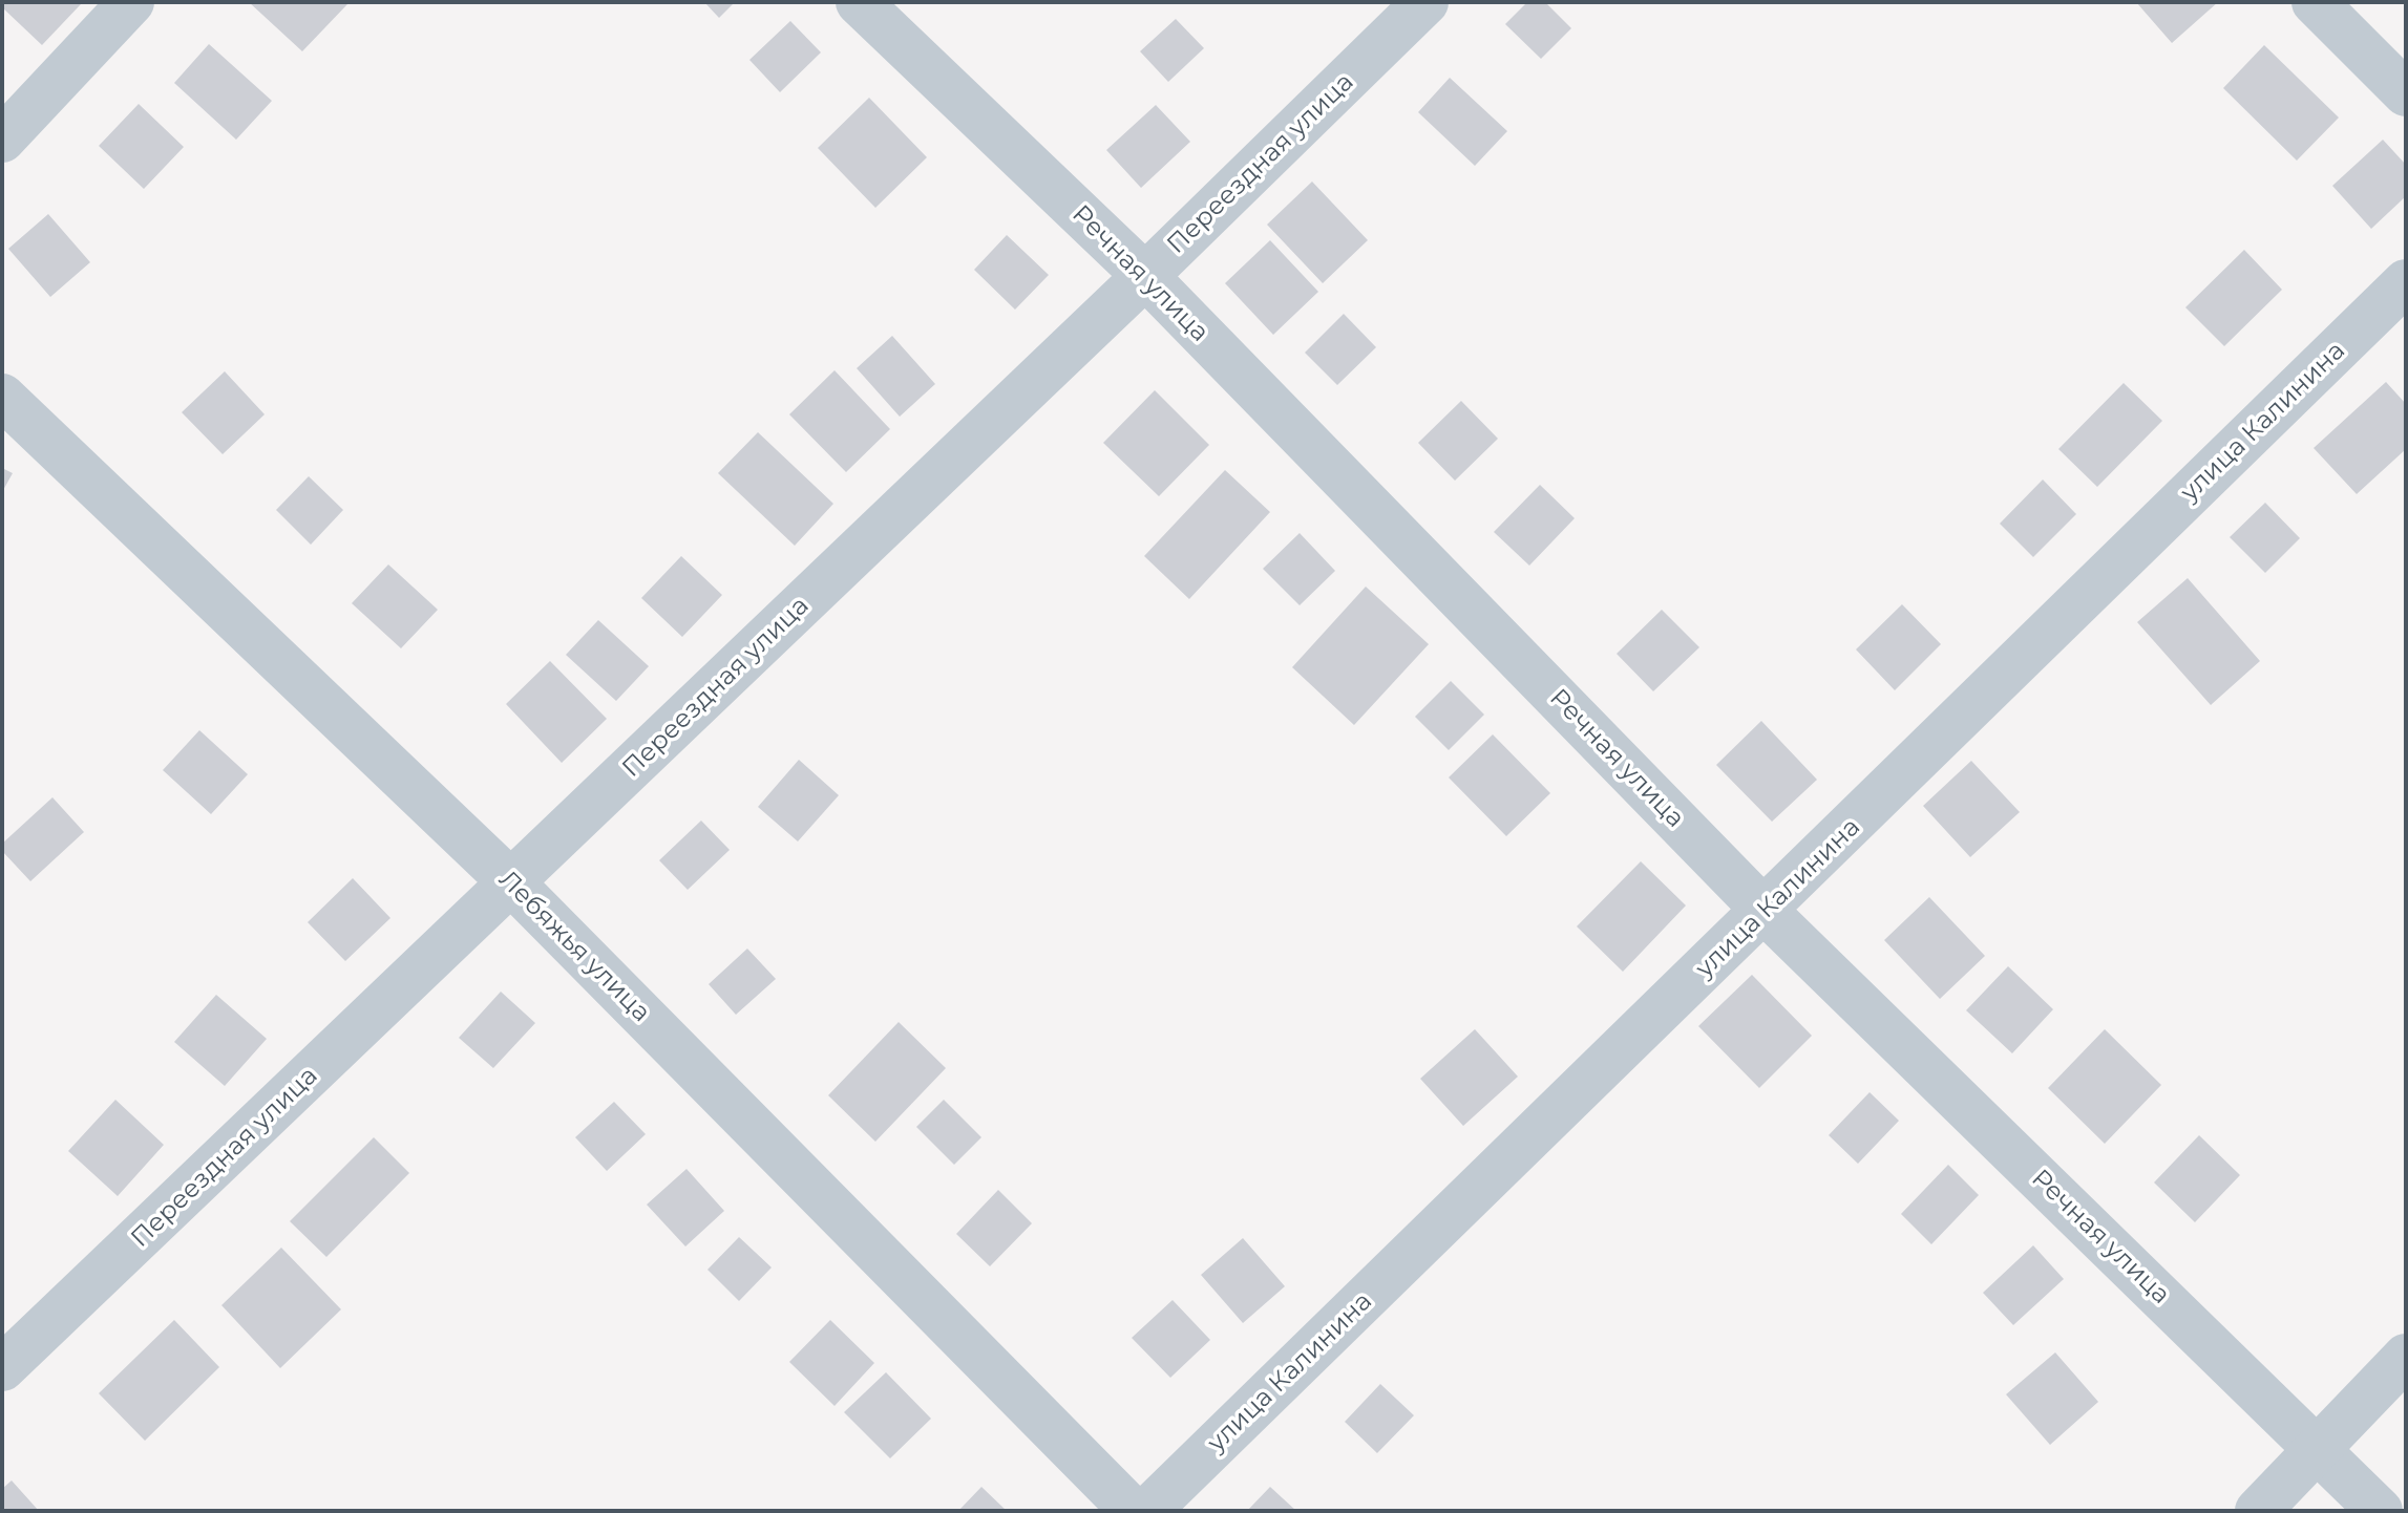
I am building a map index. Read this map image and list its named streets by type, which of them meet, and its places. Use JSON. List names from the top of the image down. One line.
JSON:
{"streets":{"street":["Переездная улица","Речная улица","улица Калинина","Лебяжья улица"]},"crossings":[["Переездная улица","Речная улица"],["Переездная улица","Лебяжья улица"],["Речная улица","улица Калинина"]]}
